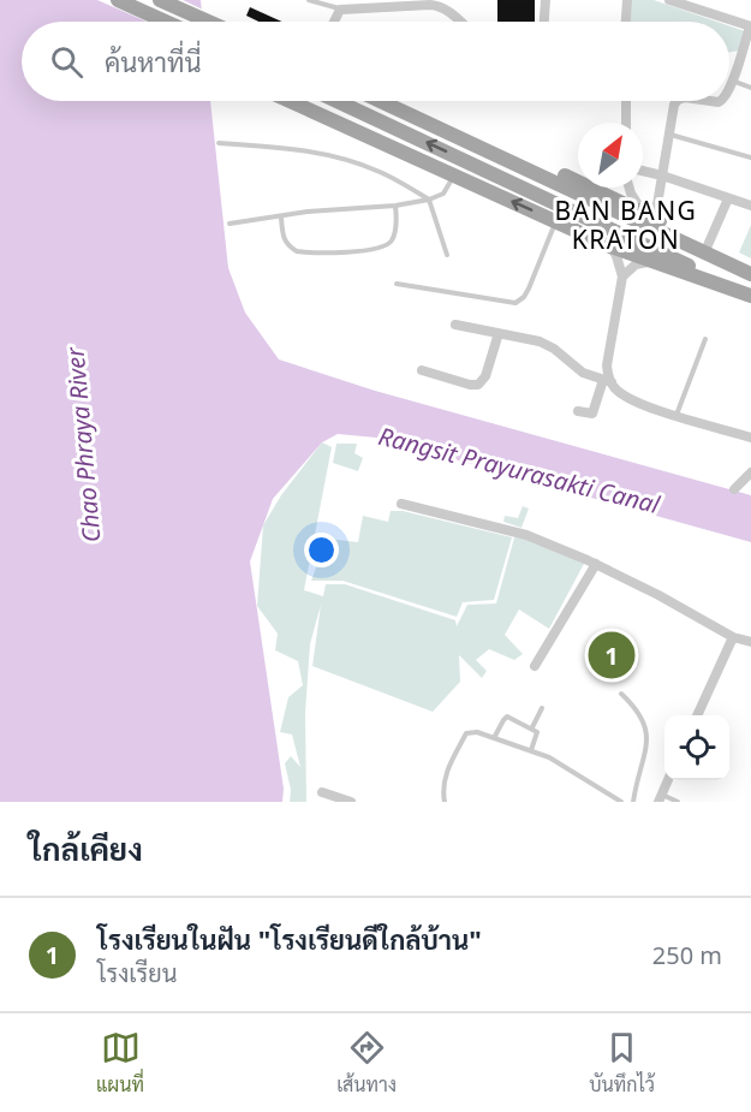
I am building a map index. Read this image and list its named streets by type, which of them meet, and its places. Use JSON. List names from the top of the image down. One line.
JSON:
{"districts":["BAN BANG KRATON"],"water":["Chao Phraya River","Rangsit Prayurasakti Canal"],"north":"top right","page":{"search":"ค้นหาที่นี่","pins":"1","heading":"ใกล้เคียง","list":[{"mark":"1","name":"โรงเรียนในฝัน \"โรงเรียนดีใกล้บ้าน\"","note":"โรงเรียน","value":"250 m"}],"nav":["แผนที่","เส้นทาง","บันทึกไว้"]}}
